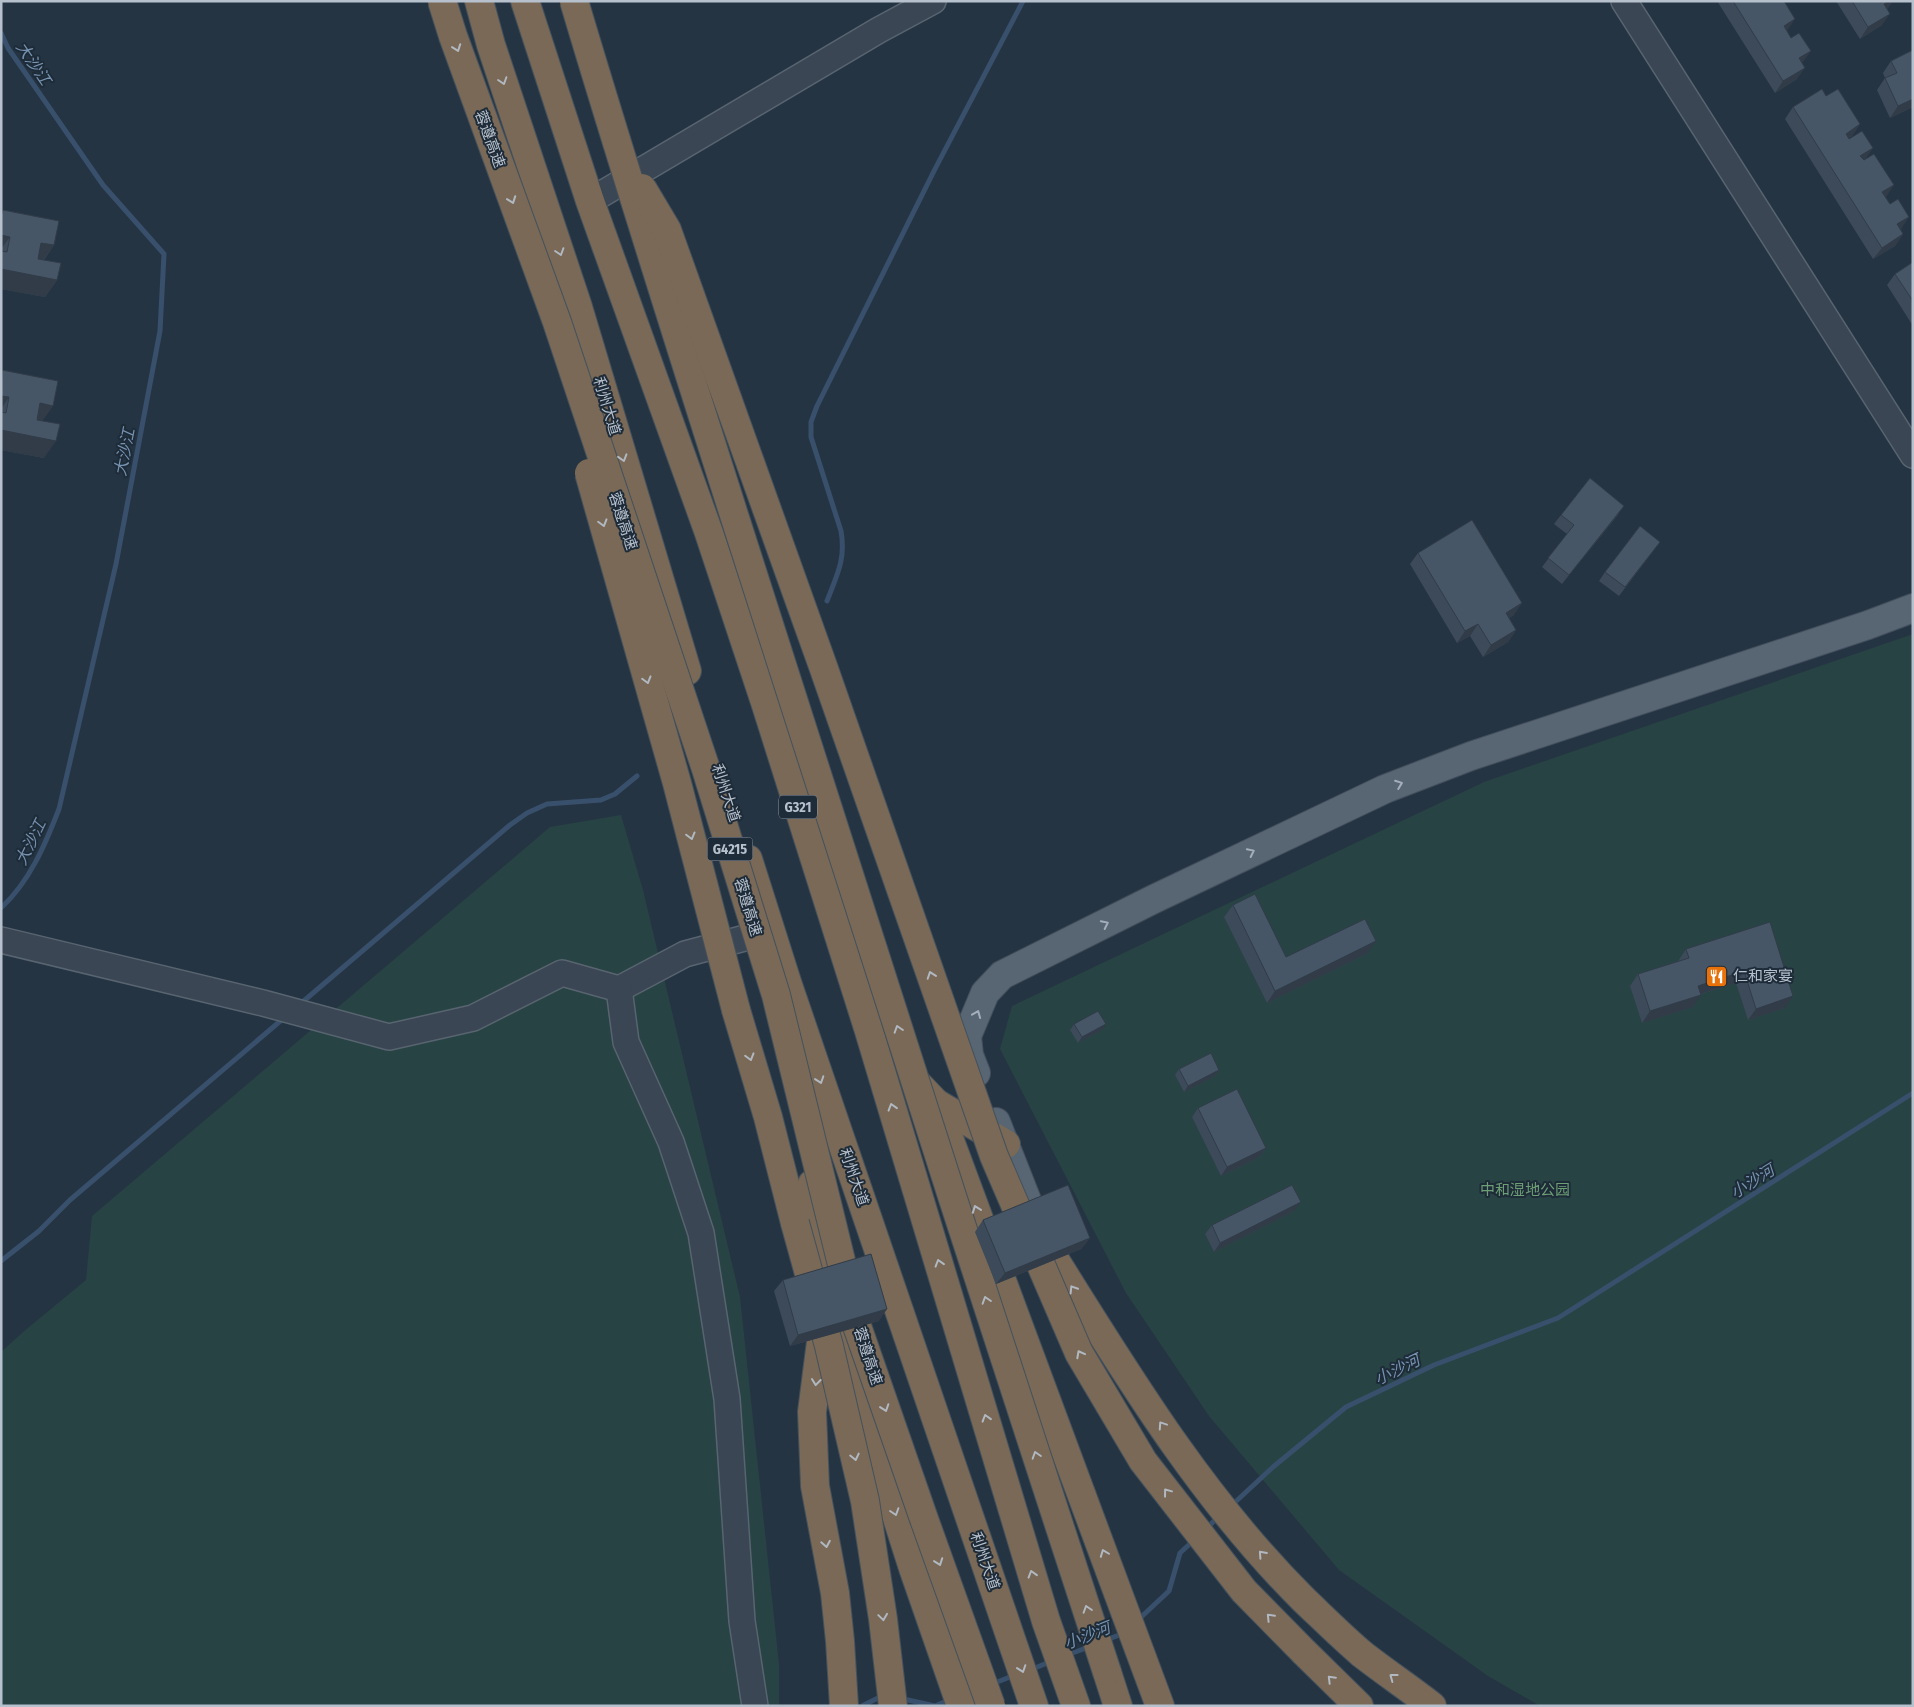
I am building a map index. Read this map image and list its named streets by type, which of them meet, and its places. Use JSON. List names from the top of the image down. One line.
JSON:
{"streets":{"highway":["蓉遵高速","利州大道","G321","G4215"]},"water":["大沙江","小沙河"],"parks":["中和湿地公园"],"places":{"restaurant":["仁和家宴"]}}
